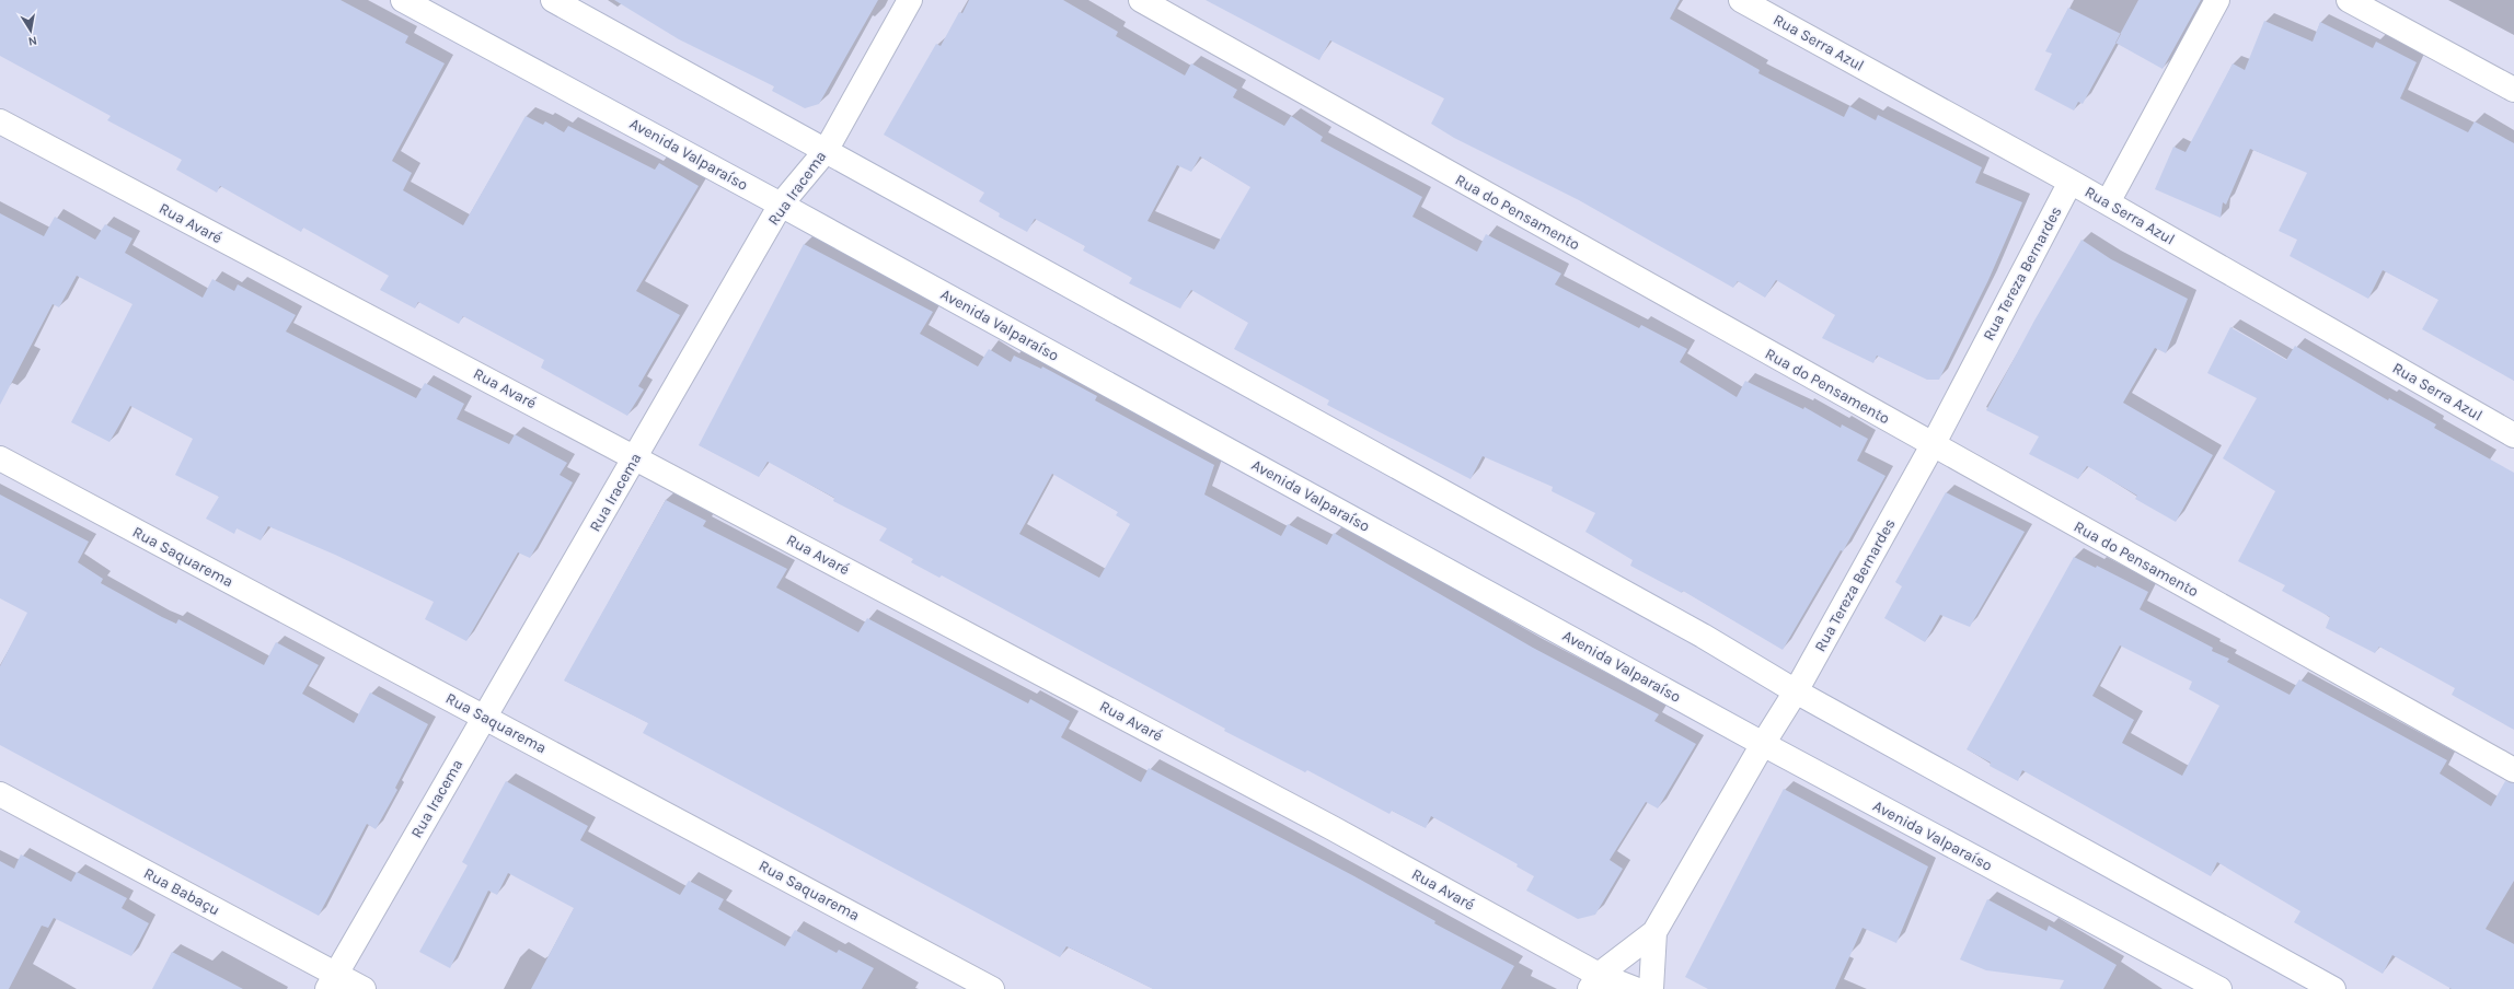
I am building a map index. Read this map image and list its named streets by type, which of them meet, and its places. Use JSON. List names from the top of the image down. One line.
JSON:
{"streets":{"street":["Rua Serra Azul","Avenida Valparaíso","Rua Iracema","Rua do Pensamento","Rua Avaré","Rua Tereza Bernardes","Rua Saquarema","Rua Babaçu"]},"crossings":[["Rua Serra Azul","Rua Tereza Bernardes"],["Avenida Valparaíso","Rua Iracema"],["Avenida Valparaíso","Rua Tereza Bernardes"],["Rua Iracema","Rua Avaré"],["Rua Iracema","Rua Saquarema"],["Rua Iracema","Rua Babaçu"],["Rua do Pensamento","Rua Tereza Bernardes"]],"north":"bottom"}
